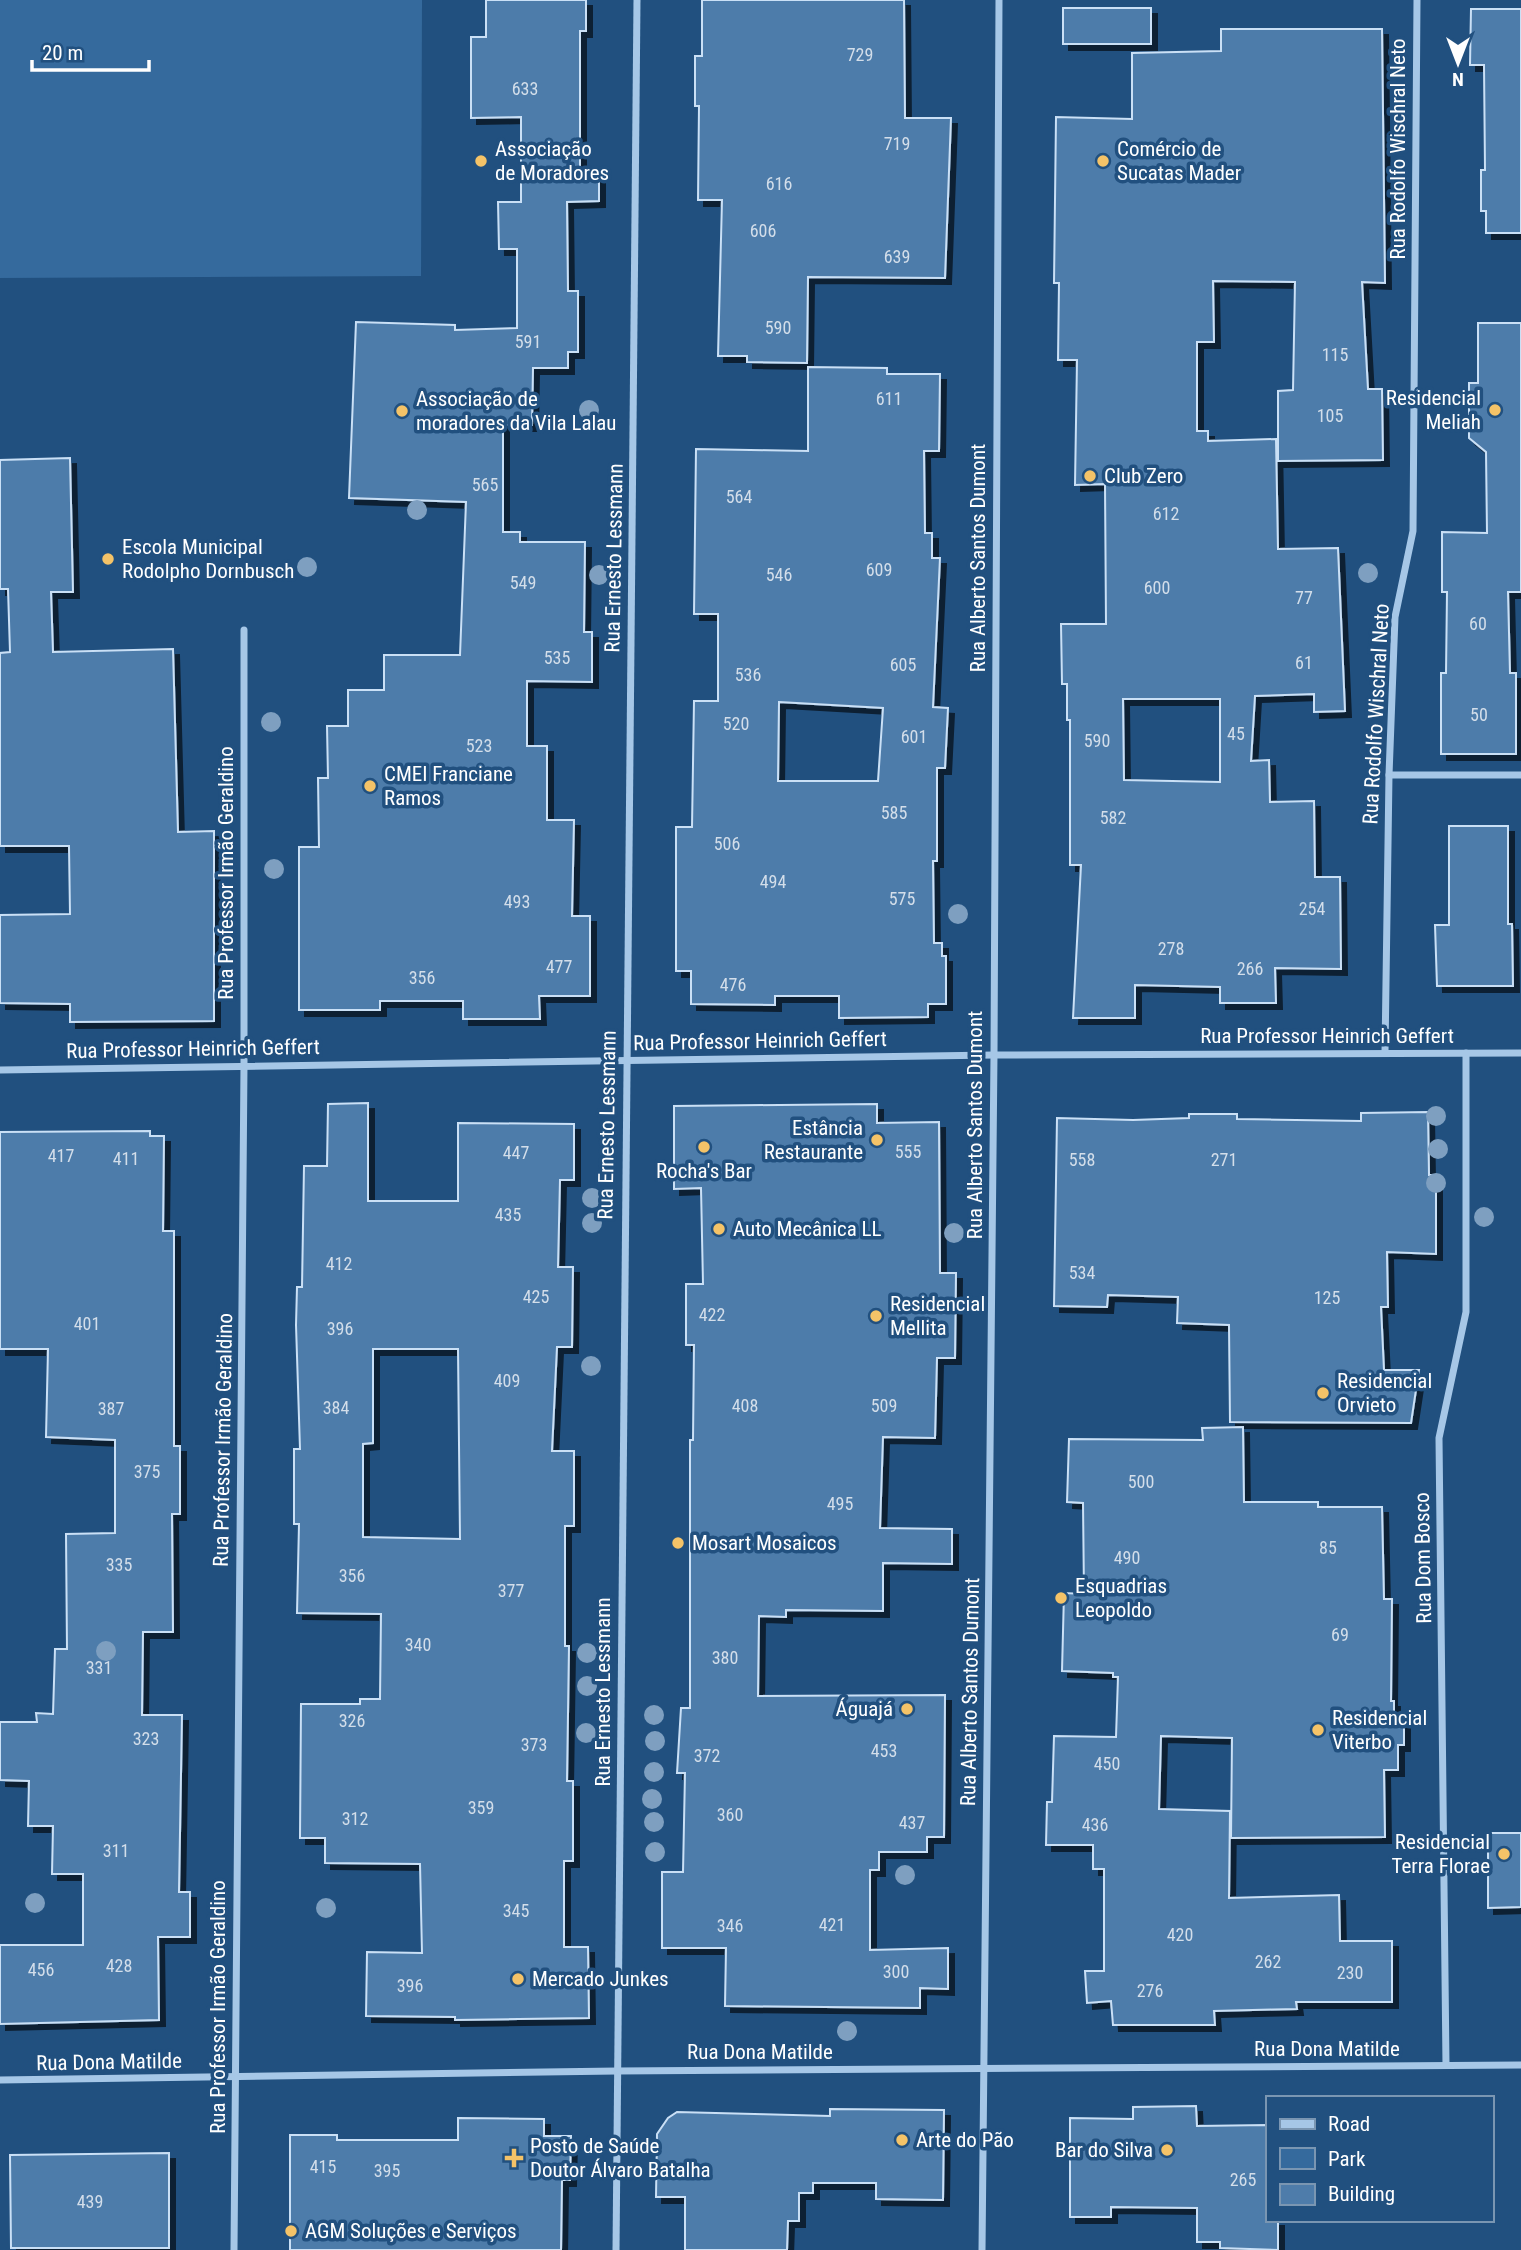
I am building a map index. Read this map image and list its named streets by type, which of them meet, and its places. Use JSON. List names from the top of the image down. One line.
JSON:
{"streets":{"street":["Rua Rodolfo Wischral Neto","Rua Ernesto Lessmann","Rua Alberto Santos Dumont","Rua Professor Irmão Geraldino","Rua Professor Heinrich Geffert","Rua Dom Bosco","Rua Dona Matilde"]},"crossings":[["Rua Rodolfo Wischral Neto","Rua Professor Heinrich Geffert"],["Rua Ernesto Lessmann","Rua Professor Heinrich Geffert"],["Rua Ernesto Lessmann","Rua Dona Matilde"],["Rua Alberto Santos Dumont","Rua Professor Heinrich Geffert"],["Rua Alberto Santos Dumont","Rua Dona Matilde"],["Rua Professor Irmão Geraldino","Rua Professor Heinrich Geffert"],["Rua Professor Irmão Geraldino","Rua Dona Matilde"],["Rua Professor Heinrich Geffert","Rua Dom Bosco"],["Rua Dom Bosco","Rua Dona Matilde"]],"places":{"other":["Associação de Moradores","Comércio de Sucatas Mader","Residencial Meliah","Associação de moradores da Vila Lalau","Club Zero","Escola Municipal Rodolpho Dornbusch","CMEI Franciane Ramos","Estância Restaurante","Rocha's Bar","Auto Mecânica LL","Residencial Mellita","Residencial Orvieto","Mosart Mosaicos","Esquadrias Leopoldo","Águajá","Residencial Viterbo","Residencial Terra Florae","Mercado Junkes","Arte do Pão","Bar do Silva","AGM Soluções e Serviços"],"health":["Posto de Saúde Doutor Álvaro Batalha"]},"house_numbers":["729","633","719","616","606","639","590","591","115","611","105","565","564","612","609","546","549","600","77","60","535","61","605","536","50","520","45","601","590","523","585","582","506","494","575","493","254","278","477","266","356","476","555","447","417","411","558","271","435","412","534","425","125","422","401","396","409","408","509","384","387","375","500","495","85","490","335","356","377","69","340","380","331","326","323","373","453","372","450","359","360","312","437","436","311","345","421","346","420","262","428","456","300","230","396","276","415","395","265","439"],"legend":["Road","Park","Building"],"scale_bar":"20 m","north":"bottom"}
